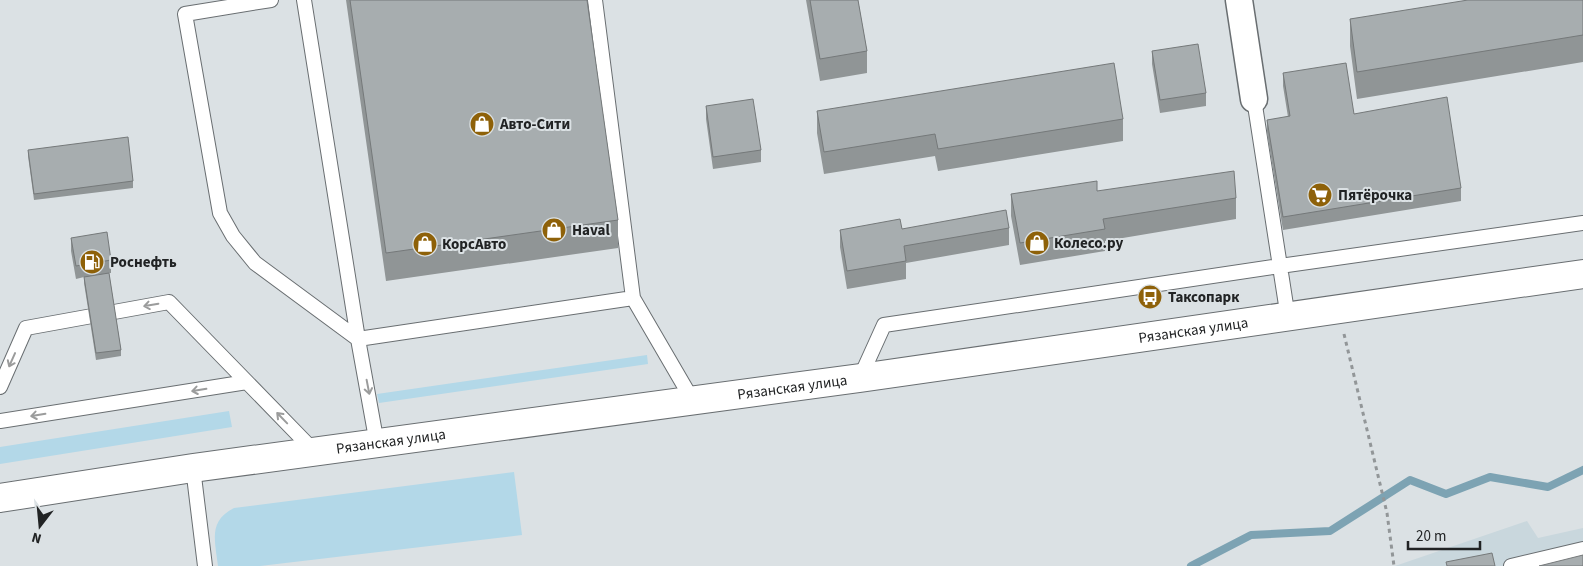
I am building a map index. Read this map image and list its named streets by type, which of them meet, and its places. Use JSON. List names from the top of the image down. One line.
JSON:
{"streets":{"main road":["Рязанская улица"]},"places":{"shop":["Авто-Сити","Haval","Колесо.ру","КорсАвто"],"supermarket":["Пятёрочка"],"fuel station":["Роснефть"],"bus stop":["Таксопарк"]},"scale_bar":"20 m","north":"bottom"}
